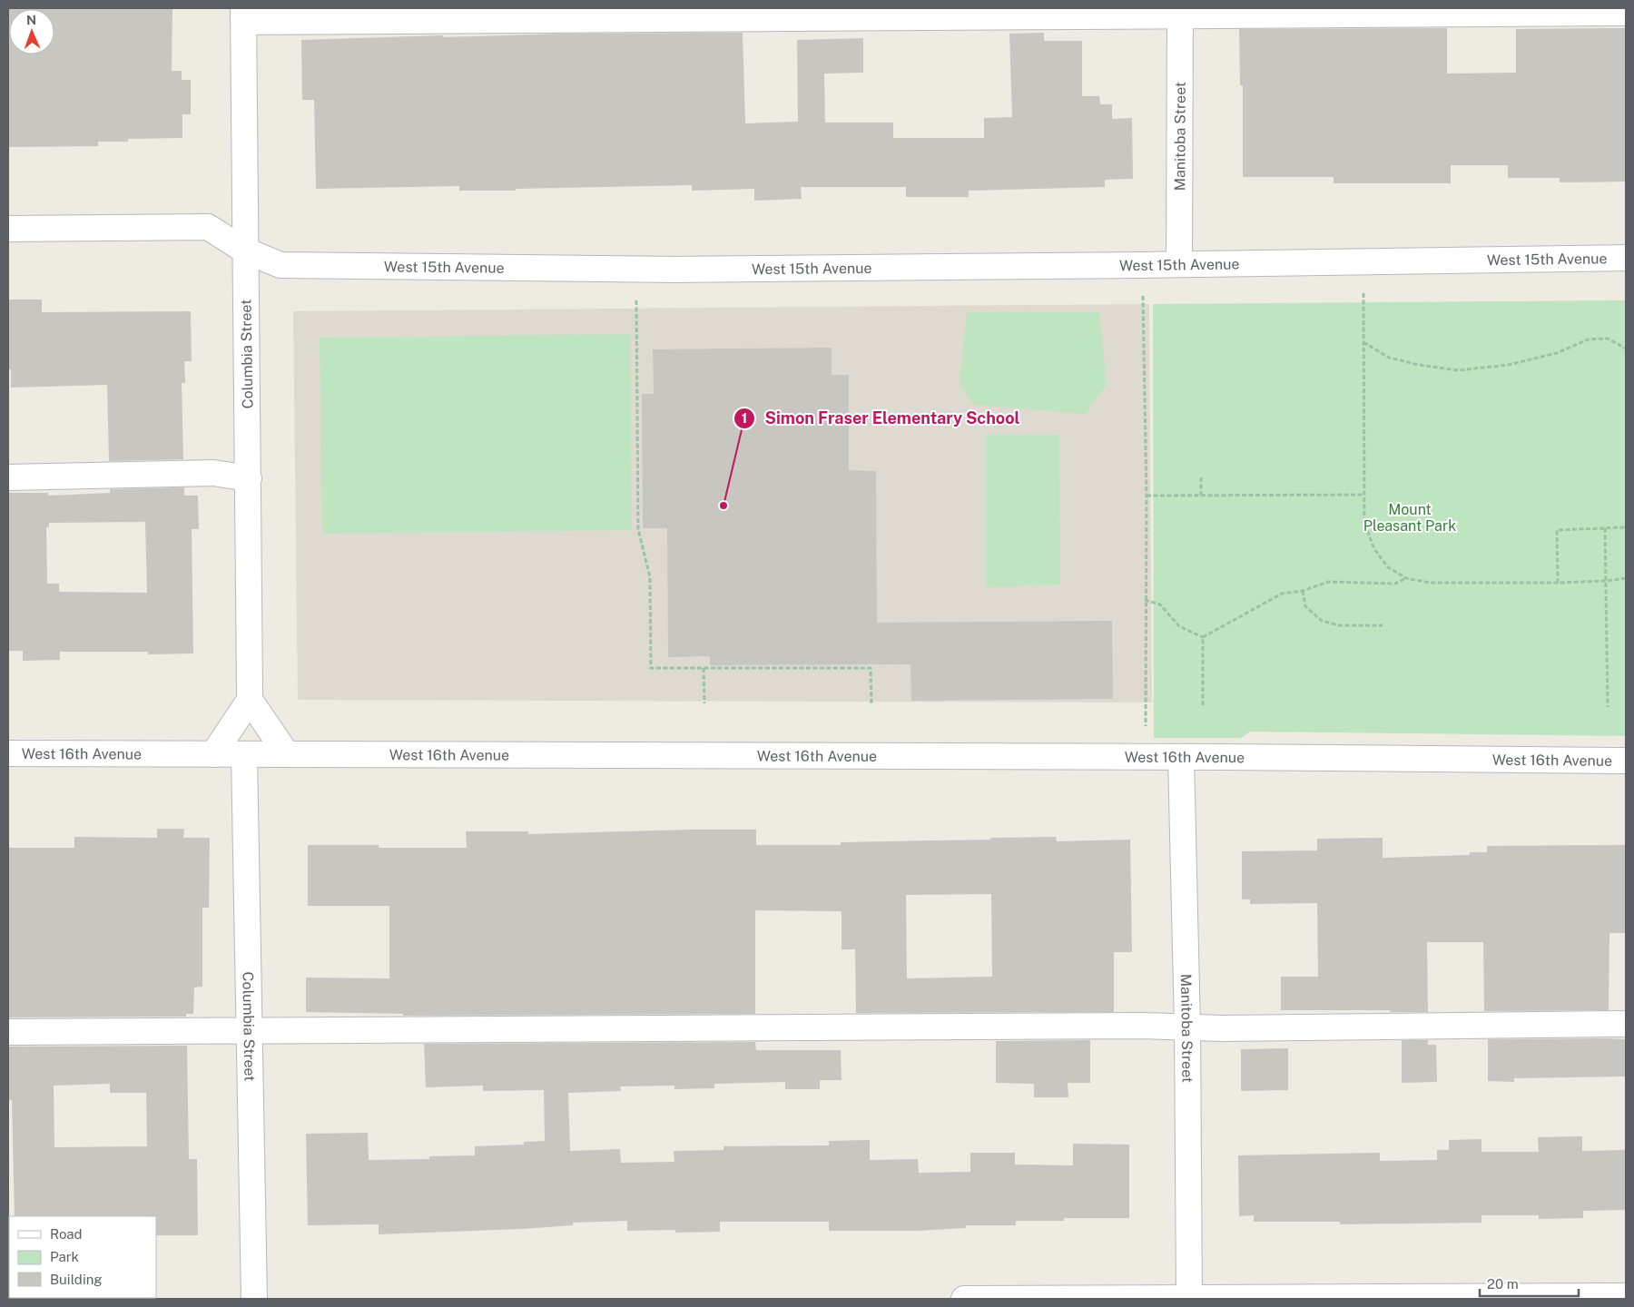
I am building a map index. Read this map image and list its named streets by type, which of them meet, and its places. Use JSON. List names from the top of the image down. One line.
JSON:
{"streets":{"street":["Manitoba Street","West 15th Avenue","Columbia Street","West 16th Avenue"]},"crossings":[["Manitoba Street","West 15th Avenue"],["Manitoba Street","West 16th Avenue"],["West 15th Avenue","Columbia Street"],["Columbia Street","West 16th Avenue"]],"parks":["Mount Pleasant Park"],"places":["Simon Fraser Elementary School"],"legend":["Road","Park","Building"],"scale_bar":"20 m","north":"top"}
